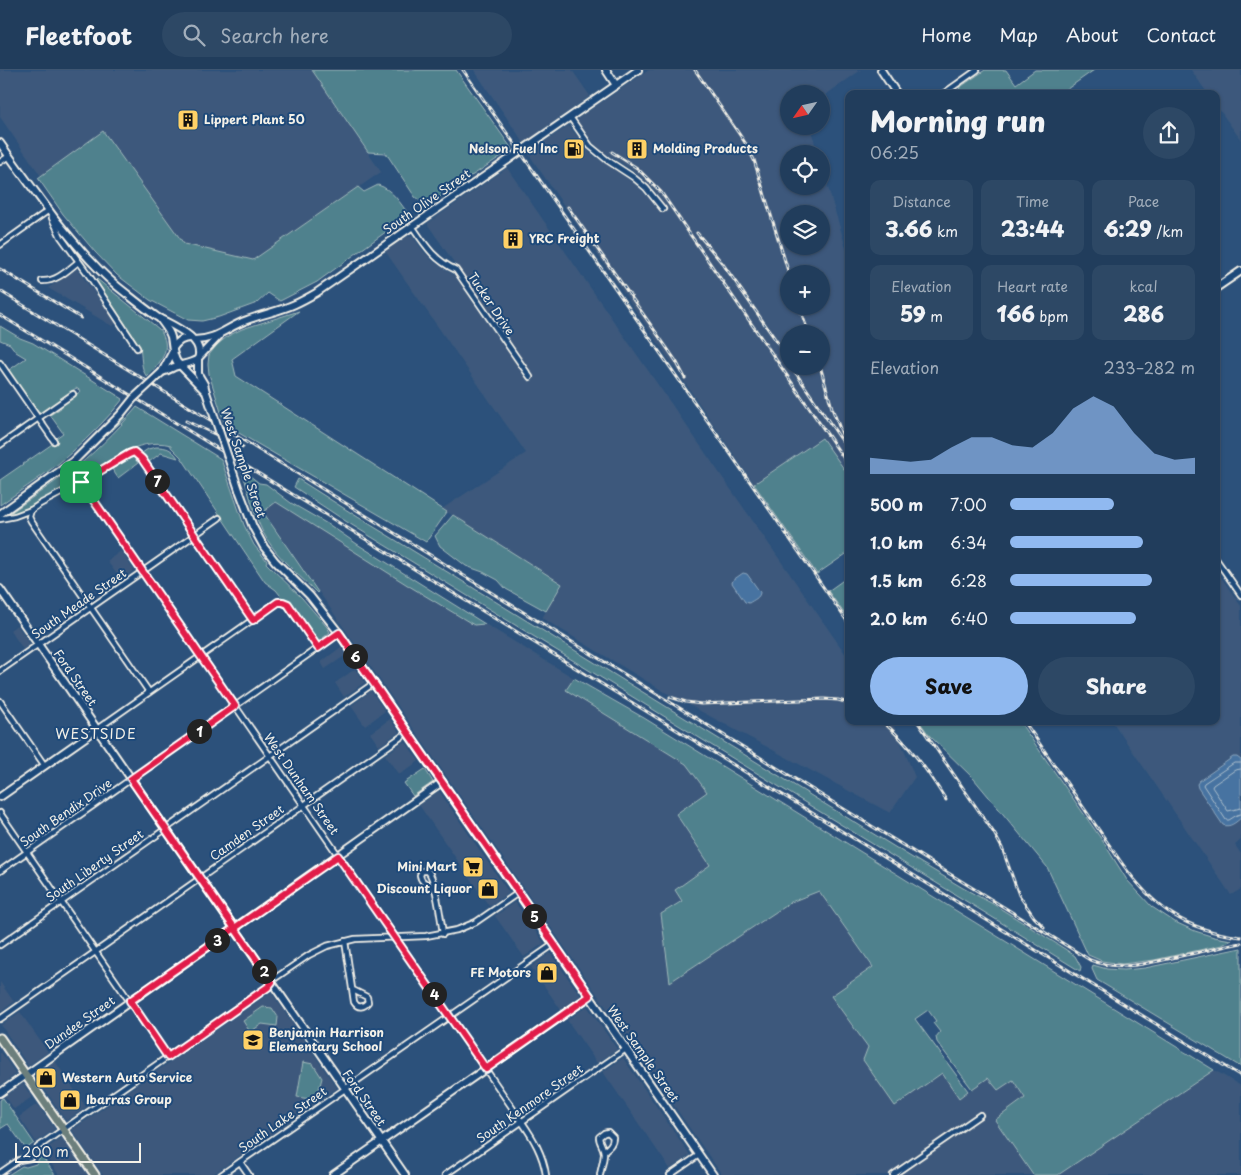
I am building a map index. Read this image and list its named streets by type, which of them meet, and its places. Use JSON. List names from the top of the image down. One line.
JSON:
{"streets":{"street":["South Olive Street","Tucker Drive","West Sample Street","South Meade Street","Ford Street","West Dunham Street","South Bendix Drive","Camden Street","South Liberty Street","Dundee Street","South Kenmore Street","South Lake Street"]},"crossings":[["South Olive Street","Tucker Drive"],["South Olive Street","West Sample Street"],["West Sample Street","South Bendix Drive"],["West Sample Street","Camden Street"],["West Sample Street","South Liberty Street"],["West Sample Street","Dundee Street"],["West Sample Street","South Kenmore Street"],["West Sample Street","South Lake Street"],["South Meade Street","Ford Street"],["South Meade Street","West Dunham Street"],["Ford Street","South Bendix Drive"],["Ford Street","Camden Street"],["Ford Street","South Liberty Street"],["Ford Street","Dundee Street"],["Ford Street","South Lake Street"],["West Dunham Street","South Bendix Drive"],["West Dunham Street","Camden Street"],["West Dunham Street","South Liberty Street"],["West Dunham Street","Dundee Street"],["West Dunham Street","South Kenmore Street"],["West Dunham Street","South Lake Street"]],"districts":["WESTSIDE"],"places":{"building":["Lippert Plant 50","Molding Products","YRC Freight"],"fuel station":["Nelson Fuel Inc"],"supermarket":["Mini Mart"],"shop":["Discount Liquor","FE Motors","Western Auto Service","Ibarras Group"],"school or university":["Benjamin Harrison Elementary School"]},"scale_bar":"200 m","north":"bottom left","page":{"header":"Fleetfoot","search":"Search here","nav":["Home","Map","About","Contact"],"map_buttons":["+","−"],"heading":["Morning run","06:25"],"stats":[["Distance","3.66 km"],["Time","23:44"],["Pace","6:29 /km"],["Elevation","59 m"],["Heart rate","166 bpm"],["kcal","286"]],"chart":["Elevation","233–282 m"],"pins":["7","6","1","5","3","2","4"],"list":[{"name":"500 m","note":"7:00"},{"name":"1.0 km","note":"6:34"},{"name":"1.5 km","note":"6:28"},{"name":"2.0 km","note":"6:40"}],"buttons":["Save","Share"],"scale":"200 m"}}
